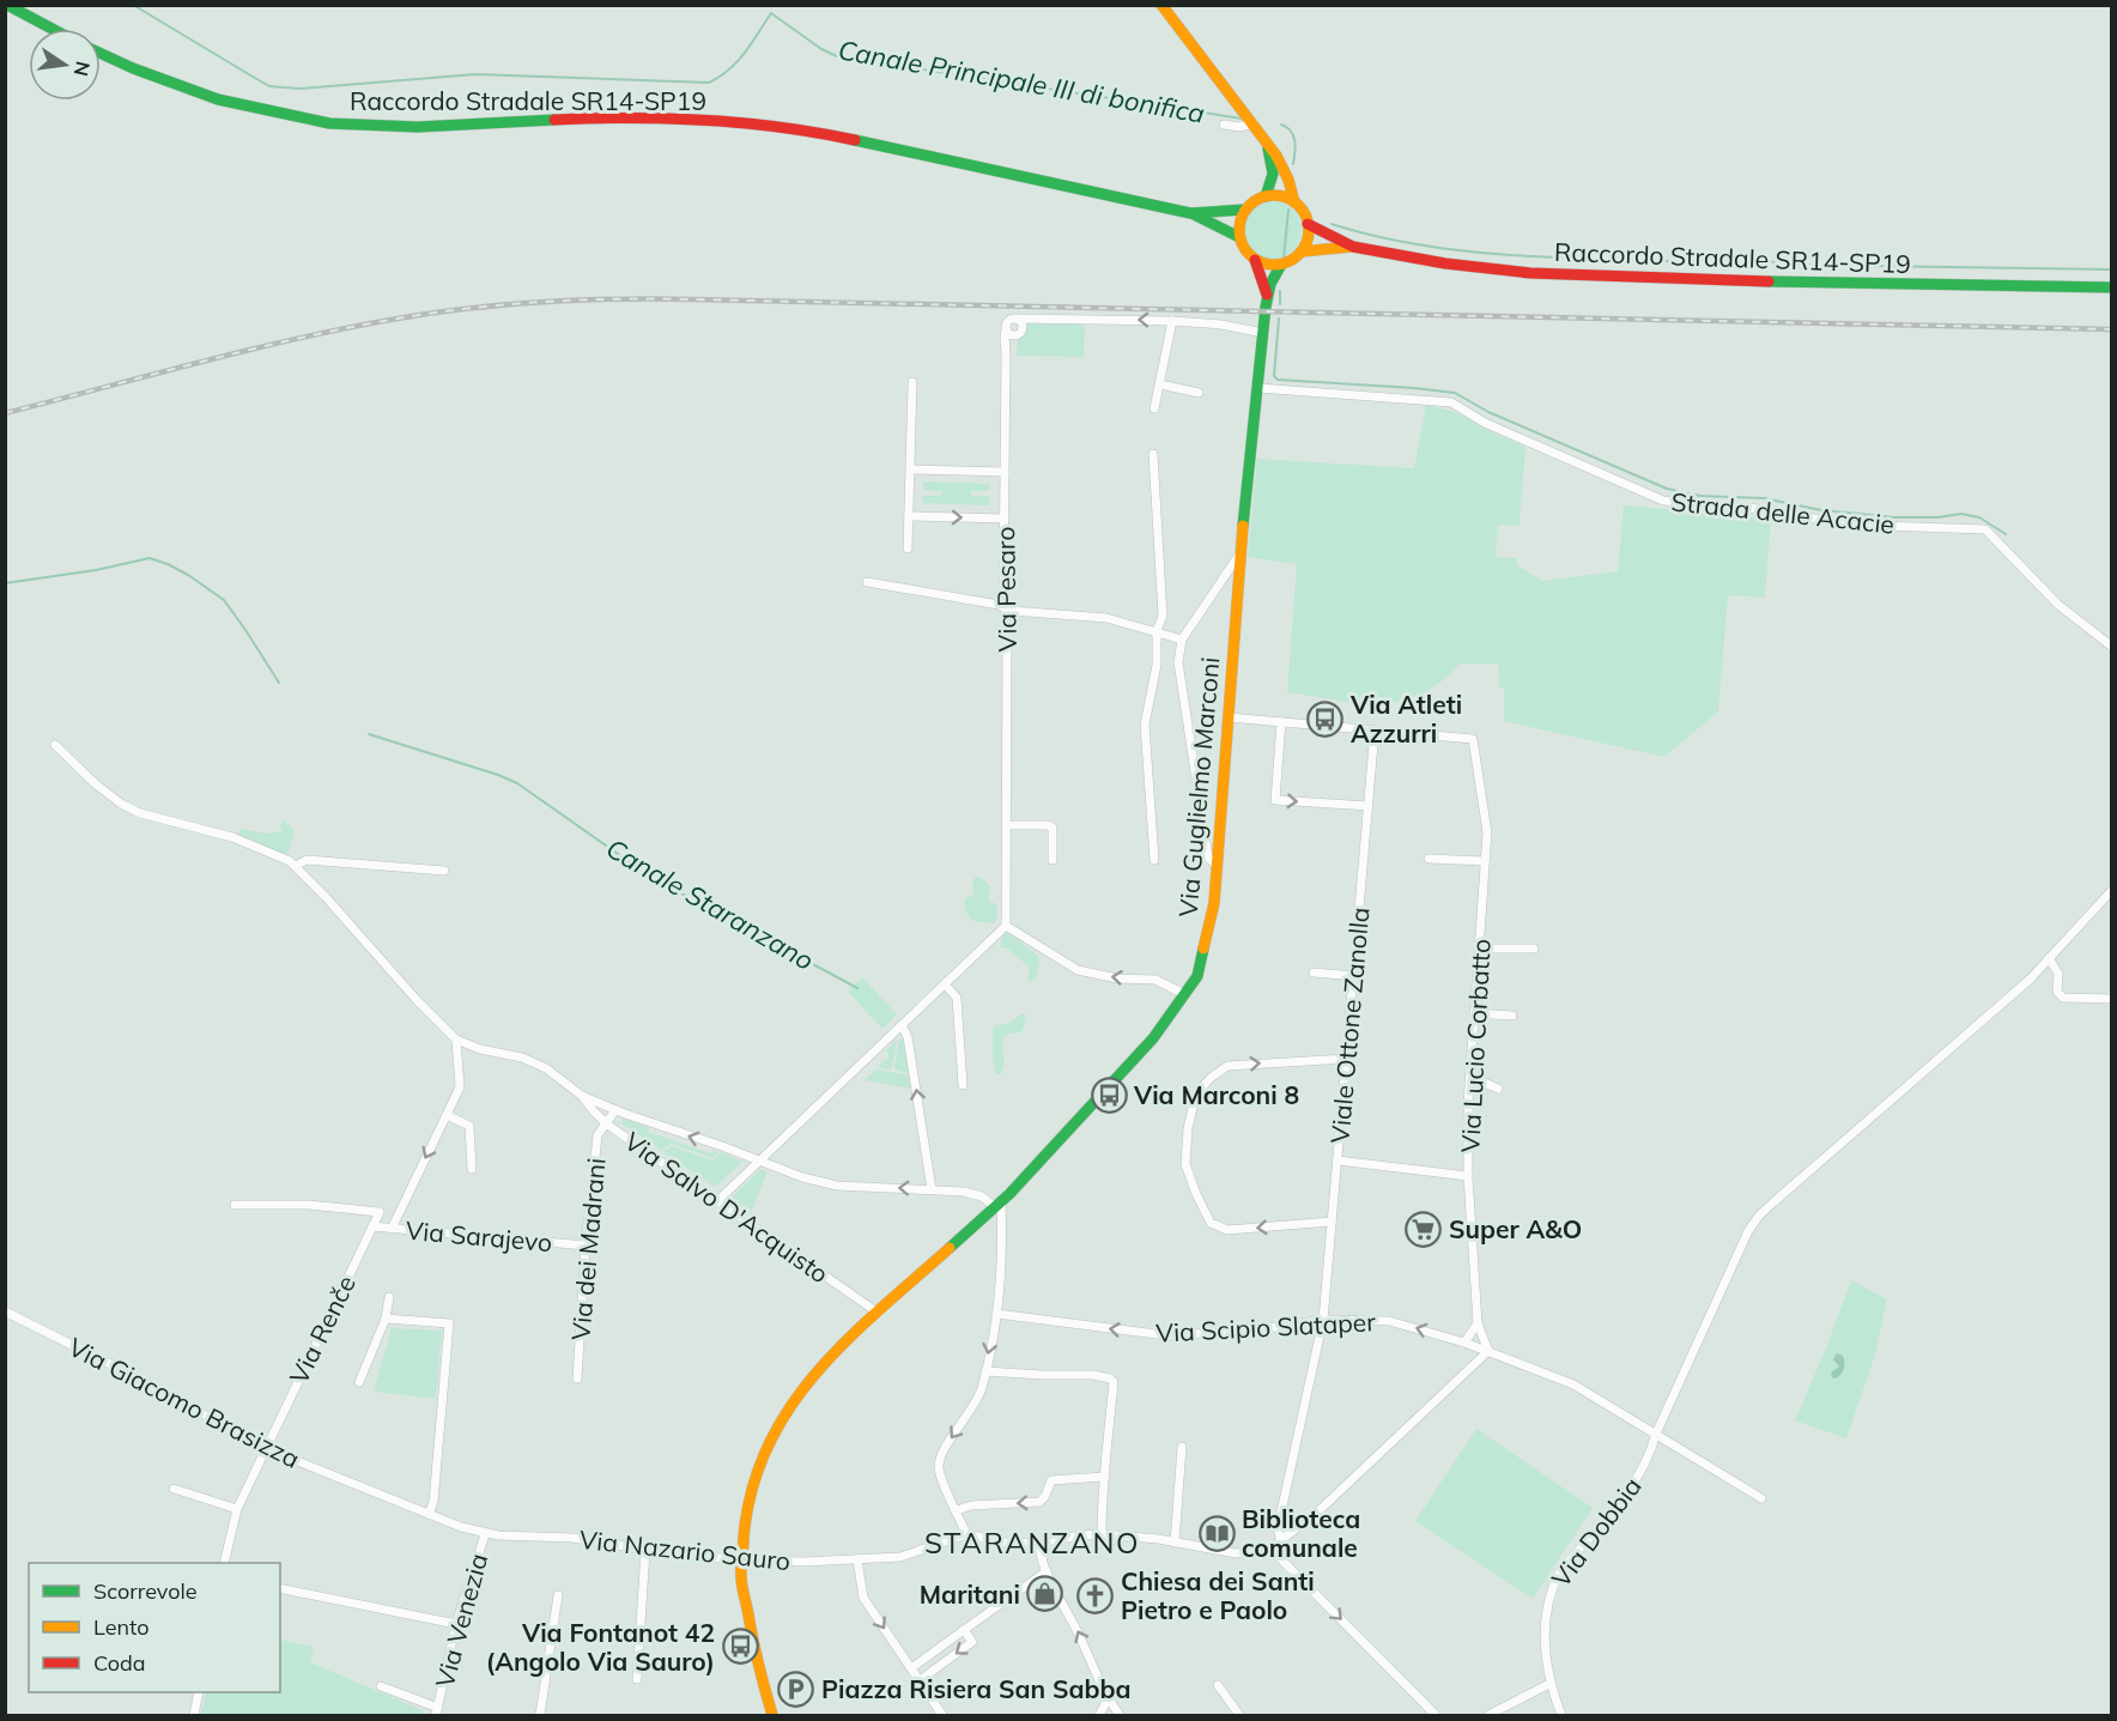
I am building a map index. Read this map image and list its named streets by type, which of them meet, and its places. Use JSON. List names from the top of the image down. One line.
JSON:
{"streets":{"main road":["Raccordo Stradale SR14-SP19","Via Guglielmo Marconi"],"street":["Strada delle Acacie","Via Pesaro","Viale Ottone Zanolla","Via Lucio Corbatto","Via Salvo D'Acquisto","Via Sarajevo","Via dei Madrani","Via Scipio Slataper","Via Renče","Via Giacomo Brasizza","Via Dobbia","Via Nazario Sauro","Via Venezia"]},"crossings":[["Raccordo Stradale SR14-SP19","Via Guglielmo Marconi"],["Strada delle Acacie","Via Guglielmo Marconi"],["Via Guglielmo Marconi","Via Salvo D'Acquisto"],["Via Guglielmo Marconi","Via Nazario Sauro"],["Viale Ottone Zanolla","Via Lucio Corbatto"],["Viale Ottone Zanolla","Via Scipio Slataper"],["Via Lucio Corbatto","Via Scipio Slataper"],["Via Salvo D'Acquisto","Via dei Madrani"],["Via Sarajevo","Via dei Madrani"],["Via Sarajevo","Via Renče"],["Via Scipio Slataper","Via Dobbia"],["Via Renče","Via Giacomo Brasizza"],["Via Giacomo Brasizza","Via Nazario Sauro"],["Via Giacomo Brasizza","Via Venezia"],["Via Nazario Sauro","Via Venezia"]],"one_way":["Via Scipio Slataper"],"districts":["STARANZANO"],"water":["Canale Principale III di bonifica","Canale Staranzano"],"places":{"bus stop":["Via Atleti Azzurri","Via Marconi 8","Via Fontanot 42 (Angolo Via Sauro)"],"supermarket":["Super A&O"],"library":["Biblioteca comunale"],"shop":["Maritani"],"church":["Chiesa dei Santi Pietro e Paolo"],"parking":["Piazza Risiera San Sabba"]},"legend":["Scorrevole","Lento","Coda"],"north":"right"}
